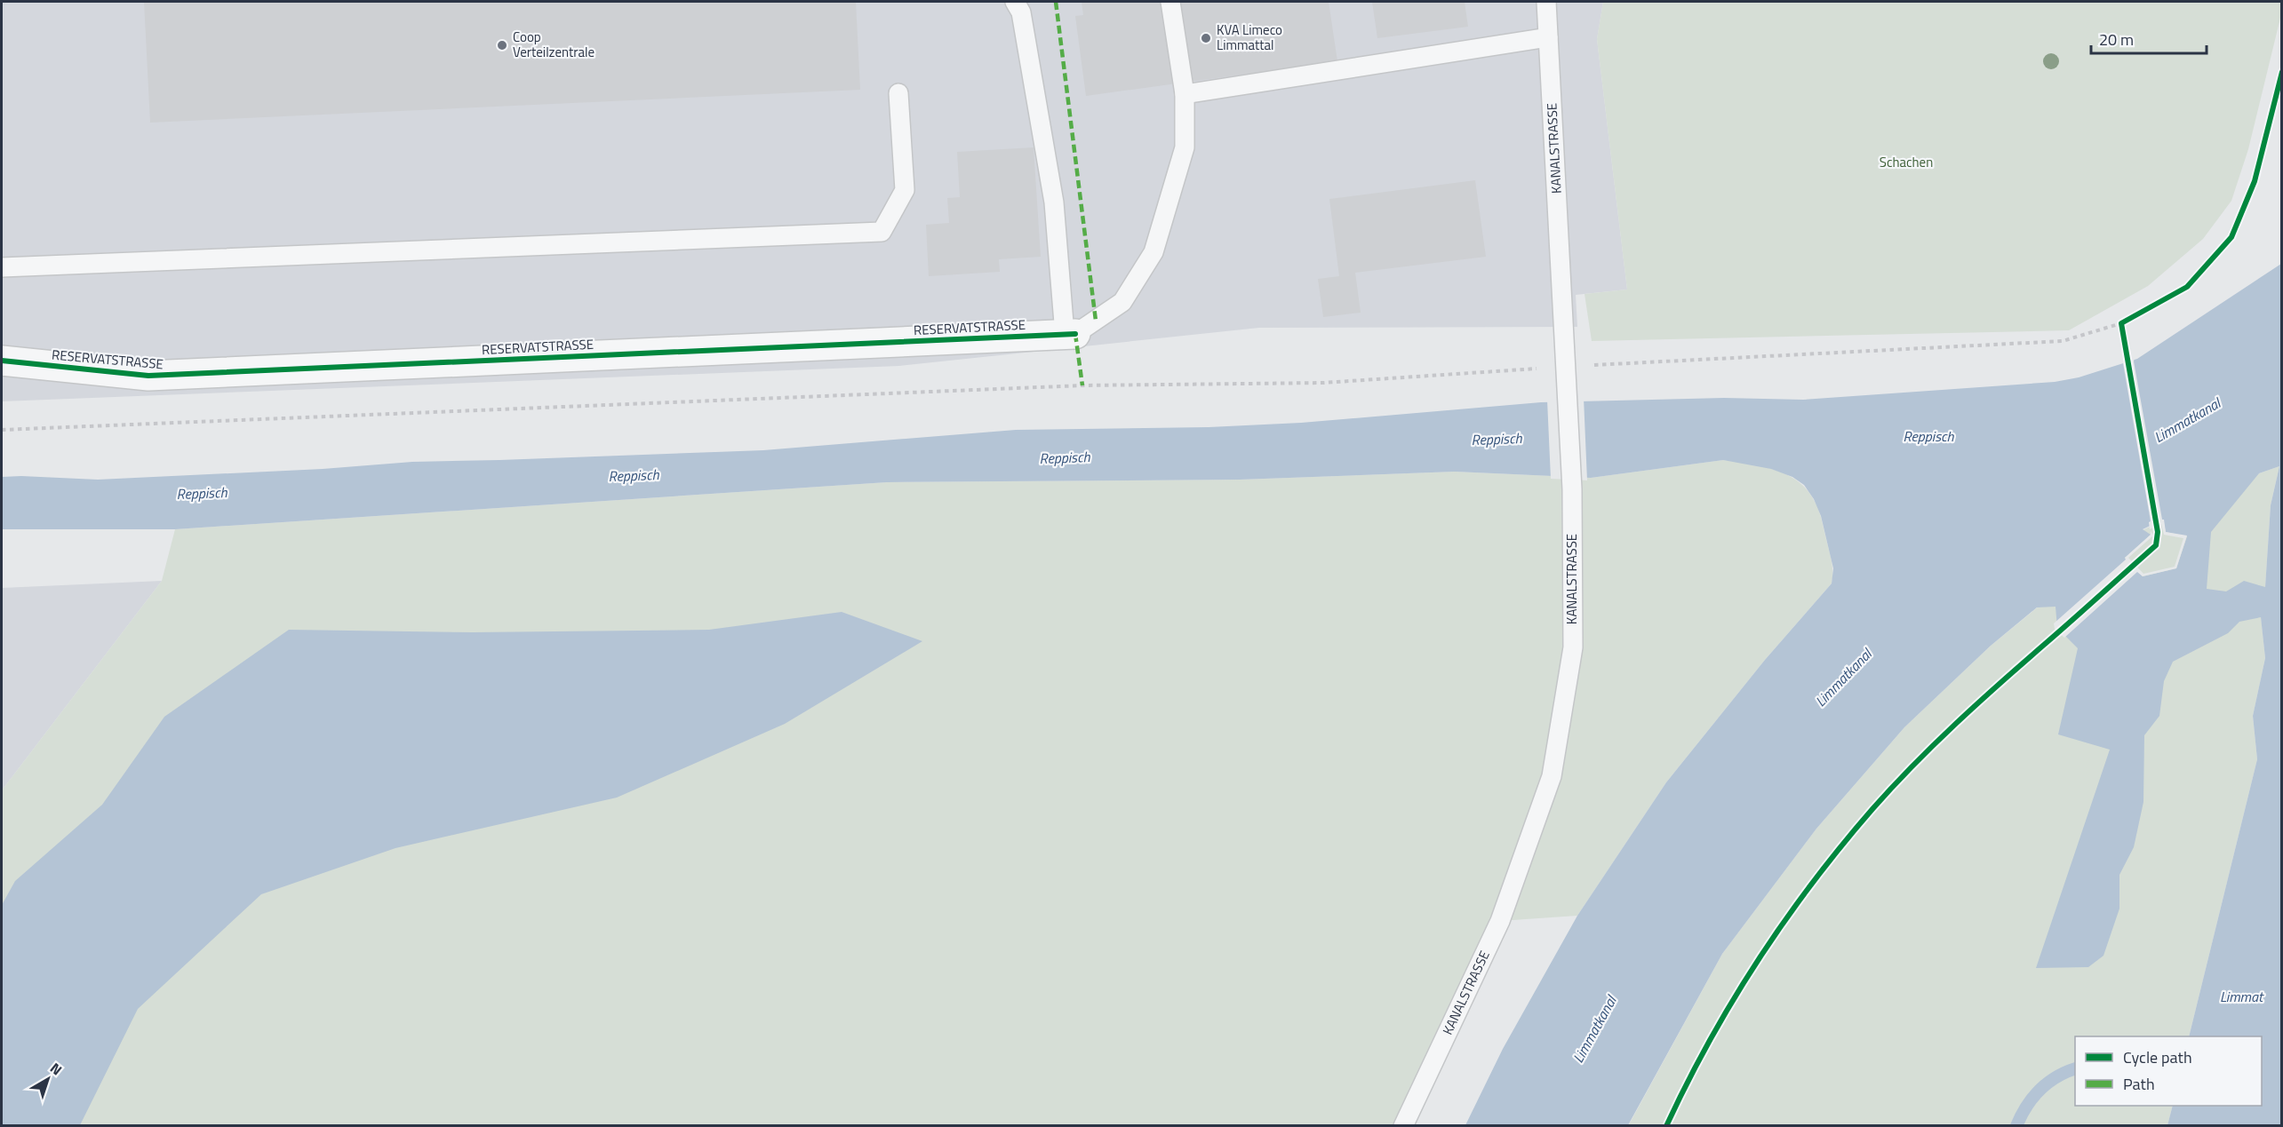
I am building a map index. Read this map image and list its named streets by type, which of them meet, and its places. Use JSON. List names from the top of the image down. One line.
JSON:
{"streets":{"street":["RESERVATSTRASSE"],"lane":["KANALSTRASSE"]},"water":["Limmatkanal","Reppisch","Limmat"],"parks":["Schachen"],"places":["KVA Limeco Limmattal","Coop Verteilzentrale"],"legend":["Cycle path","Path"],"scale_bar":"20 m","north":"top right"}
